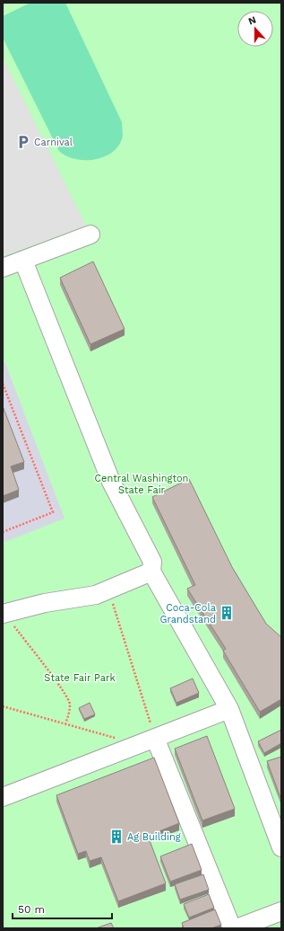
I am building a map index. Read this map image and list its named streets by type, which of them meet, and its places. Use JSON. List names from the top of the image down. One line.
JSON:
{"parks":["Central Washington State Fair","State Fair Park"],"places":{"parking":["Carnival"],"building":["Coca-Cola Grandstand","Ag Building"]},"scale_bar":"50 m","north":"top"}
